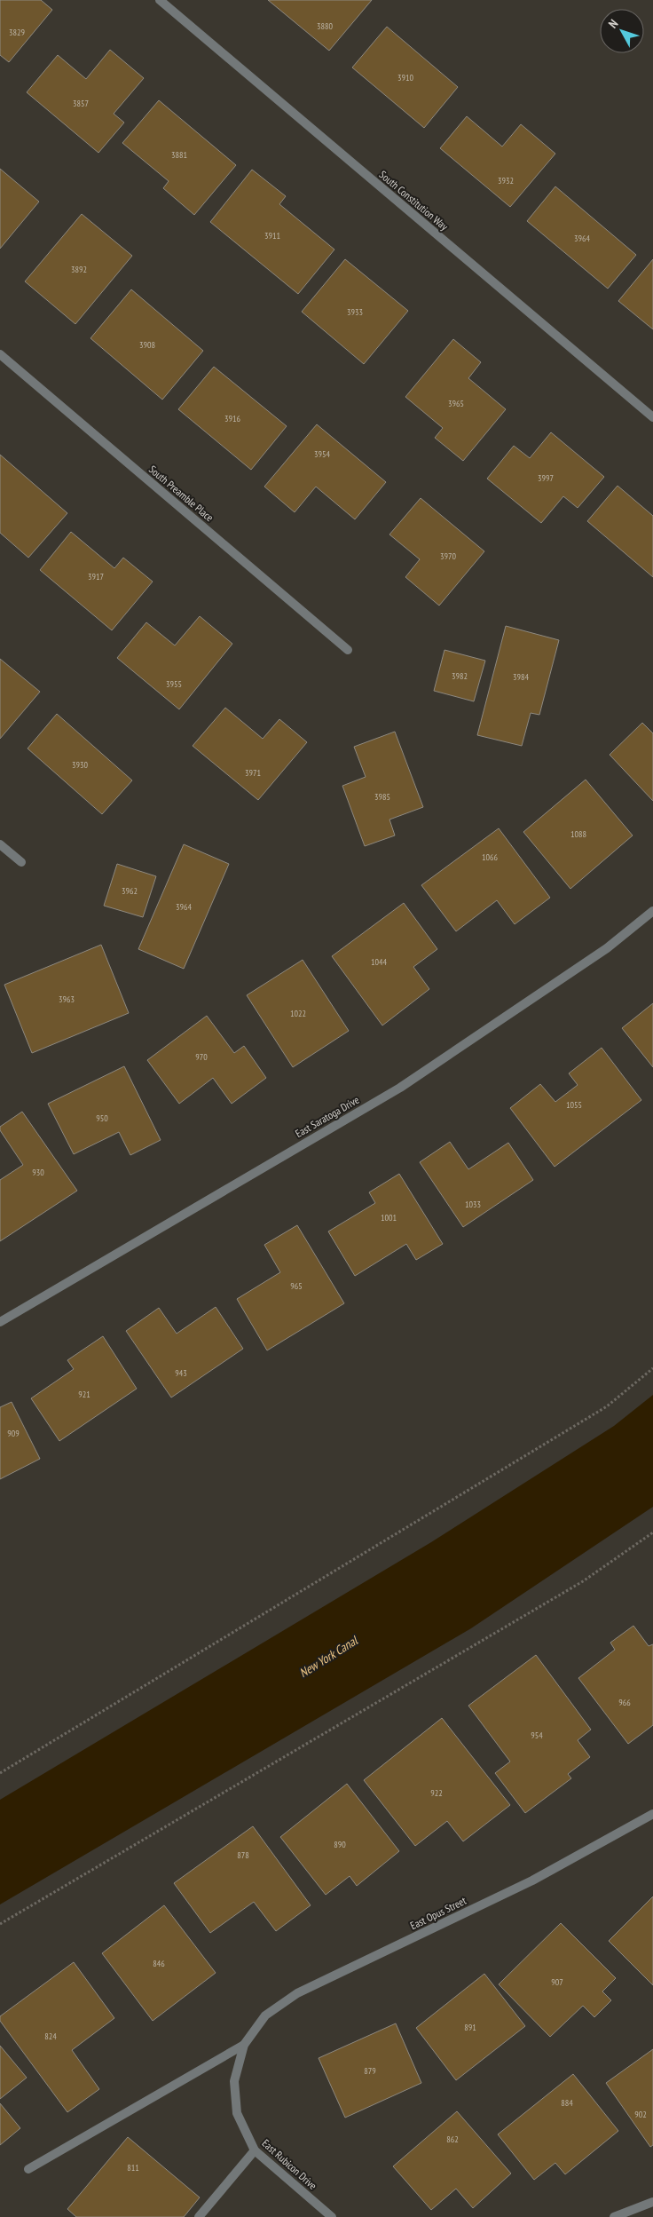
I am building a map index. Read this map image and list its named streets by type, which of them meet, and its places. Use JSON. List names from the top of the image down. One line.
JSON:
{"streets":{"street":["South Constitution Way","South Preamble Place","East Saratoga Drive","East Opus Street","East Rubicon Drive"]},"crossings":[["East Opus Street","East Rubicon Drive"]],"water":["New York Canal"],"house_numbers":["3880","3829","3910","3857","3881","3932","3911","3964","3892","3933","3908","3965","3916","3954","3997","3970","3917","3982","3984","3955","3930","3971","3985","1088","1066","3962","3964","1044","3963","1022","970","1055","950","930","1033","1001","965","943","921","909","966","954","922","890","878","846","907","891","824","879","884","902","862","811"],"north":"top left"}
